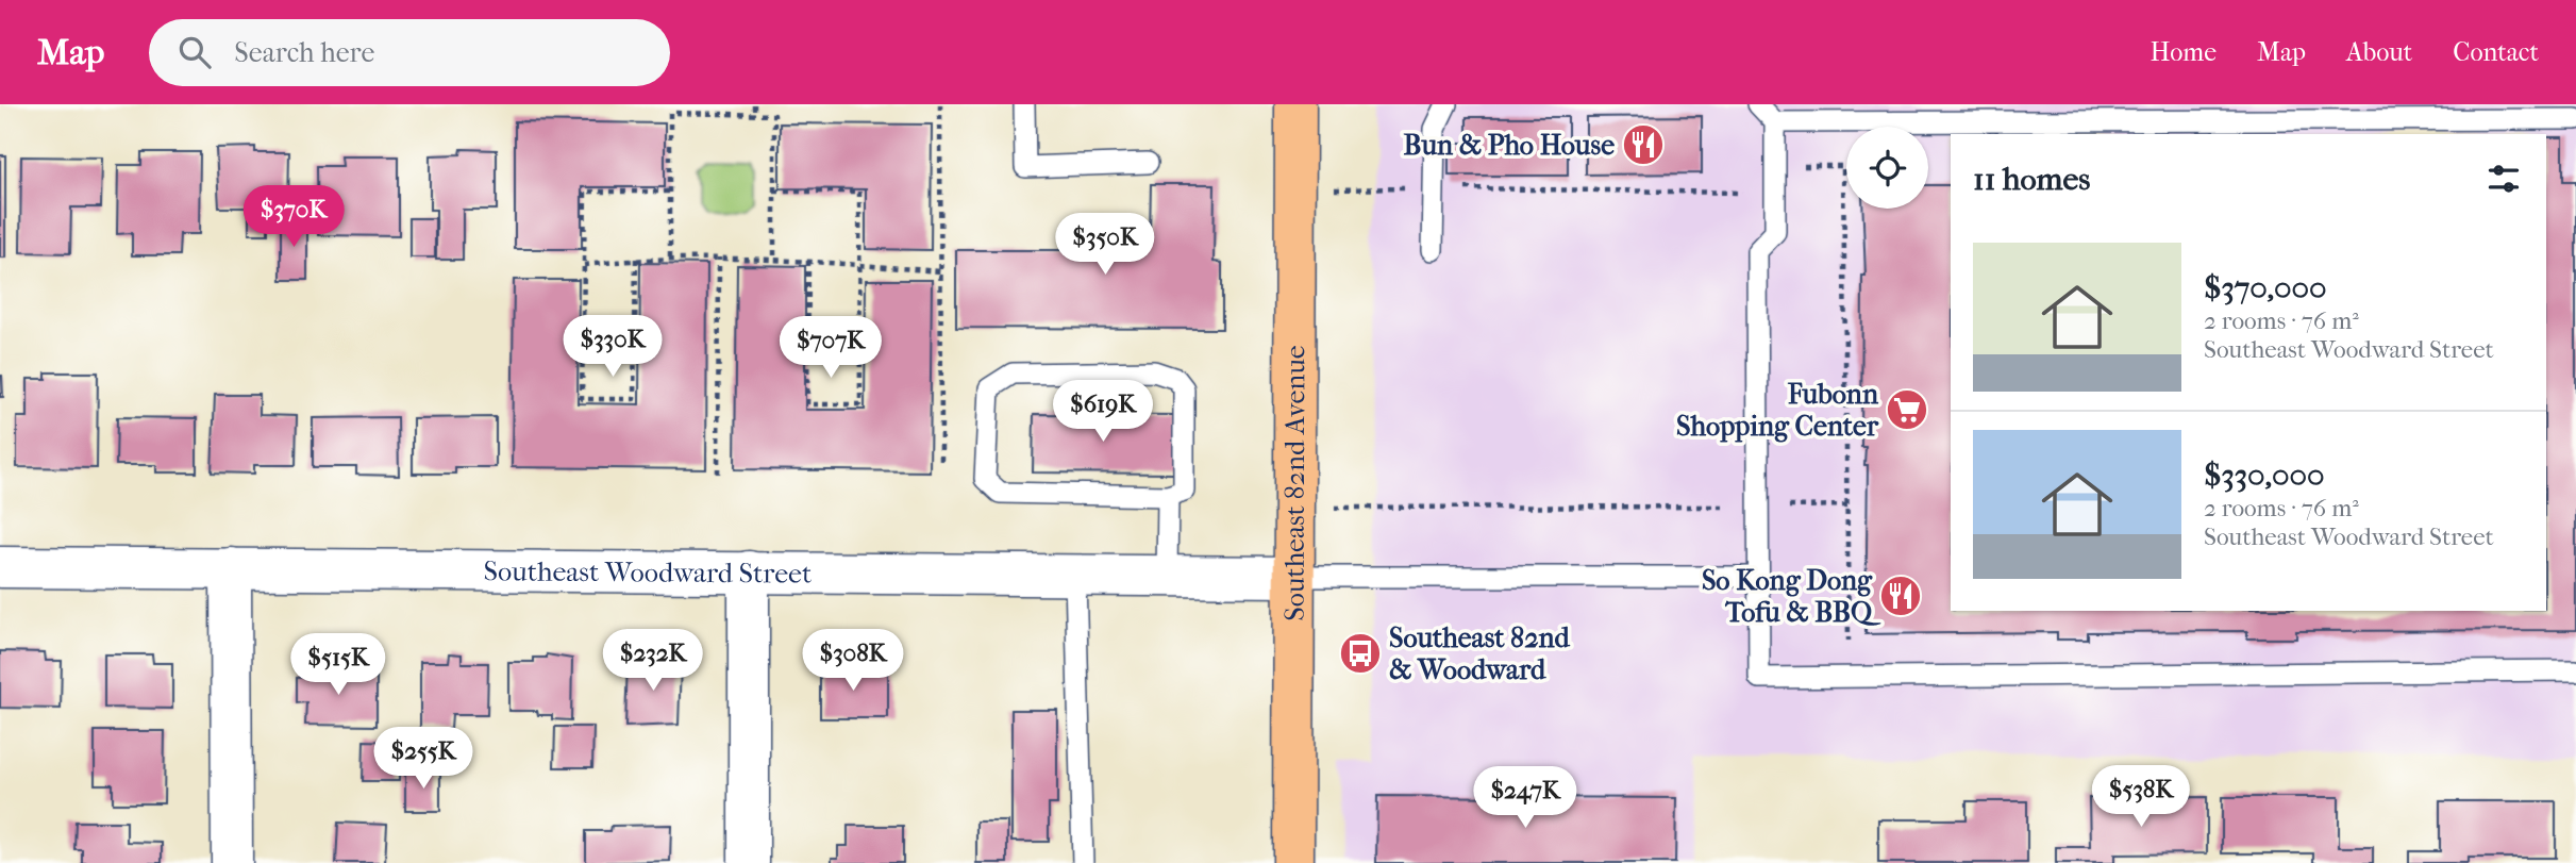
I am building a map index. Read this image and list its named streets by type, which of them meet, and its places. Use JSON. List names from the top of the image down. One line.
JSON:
{"streets":{"main road":["Southeast 82nd Avenue"],"street":["Southeast Woodward Street"]},"crossings":[["Southeast 82nd Avenue","Southeast Woodward Street"]],"places":{"restaurant":["Bun & Pho House","So Kong Dong Tofu & BBQ"],"supermarket":["Fubonn Shopping Center"],"bus stop":["Southeast 82nd & Woodward"]},"page":{"header":"Map","search":"Search here","nav":["Home","Map","About","Contact"],"heading":"11 homes","price":["$370K","$350K","$330K","$707K","$619K","$232K","$308K","$515K","$255K","$538K","$247K"],"list":[{"name":"$370,000","note":"2 rooms · 76 m² · Southeast Woodward Street"},{"name":"$330,000","note":"2 rooms · 76 m² · Southeast Woodward Street"}]}}
